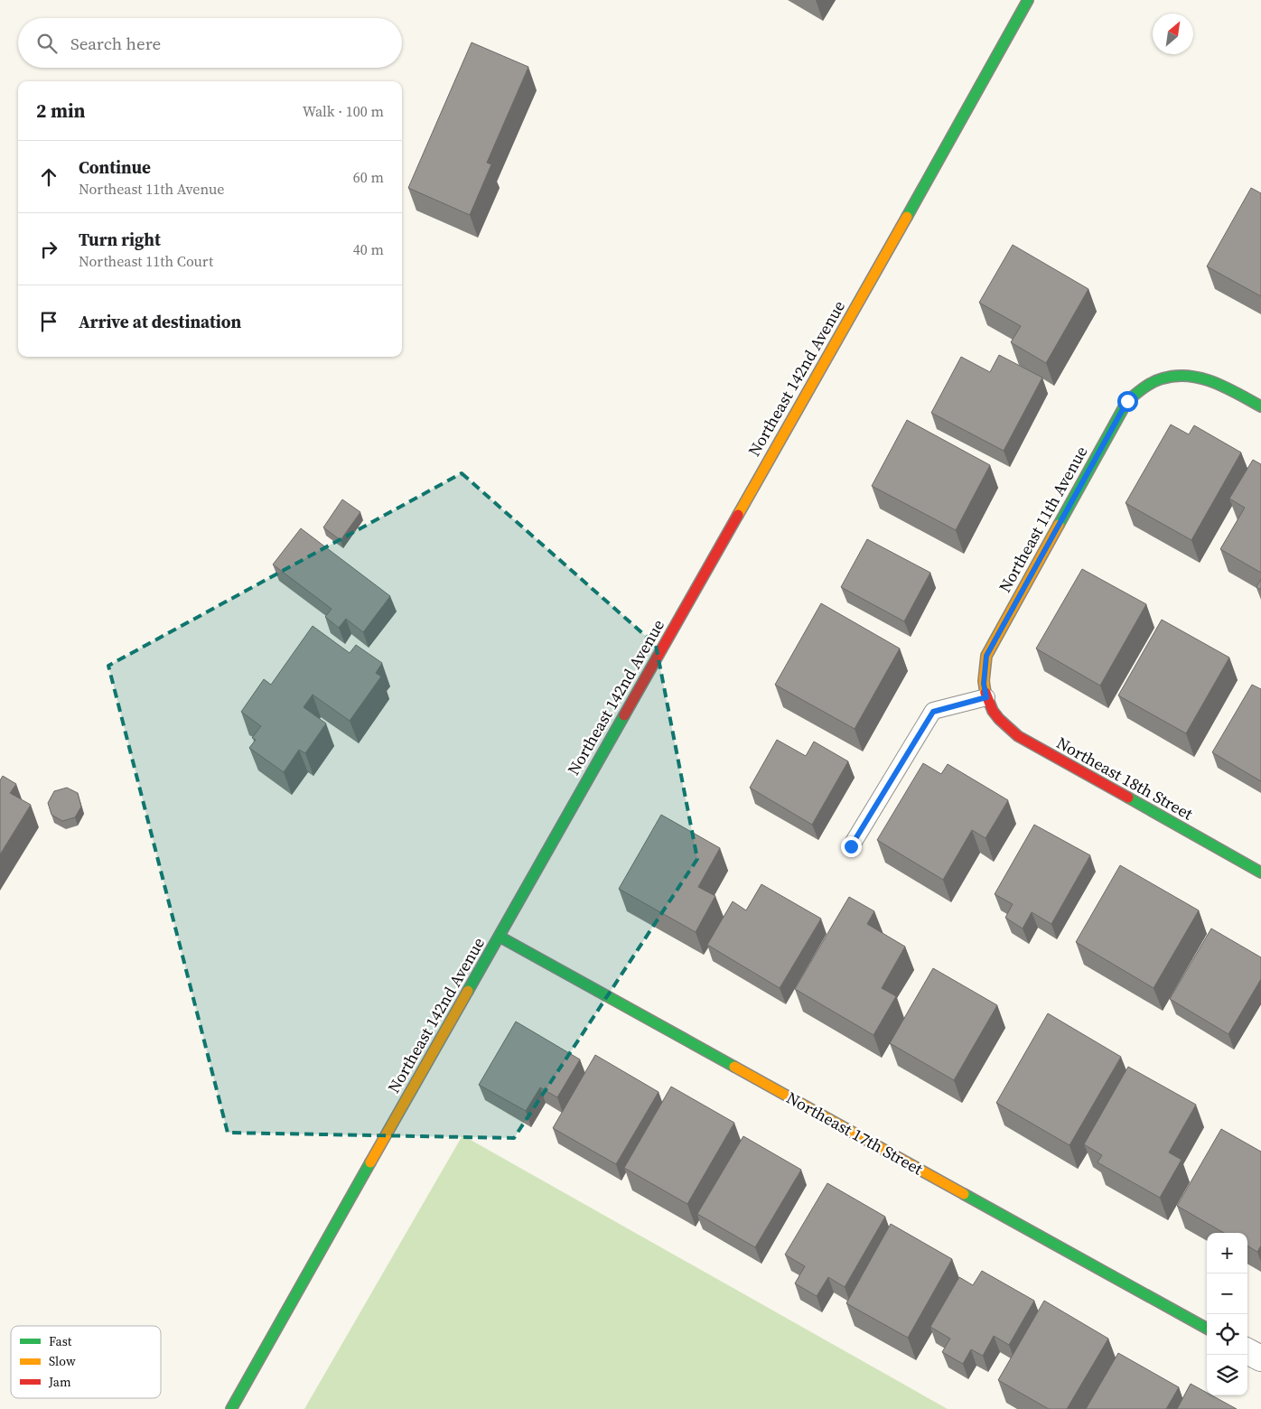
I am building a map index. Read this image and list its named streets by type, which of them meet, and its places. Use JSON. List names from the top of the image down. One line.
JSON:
{"streets":{"street":["Northeast 142nd Avenue","Northeast 11th Avenue","Northeast 18th Street","Northeast 17th Street"]},"crossings":[["Northeast 142nd Avenue","Northeast 17th Street"],["Northeast 11th Avenue","Northeast 18th Street"]],"legend":["Fast","Slow","Jam"],"north":"top right","page":{"search":"Search here","heading":["2 min","Walk · 100 m"],"list":[["Continue","Northeast 11th Avenue","60 m"],["Turn right","Northeast 11th Court","40 m"],"Arrive at destination"],"map_buttons":["+","−"]}}
